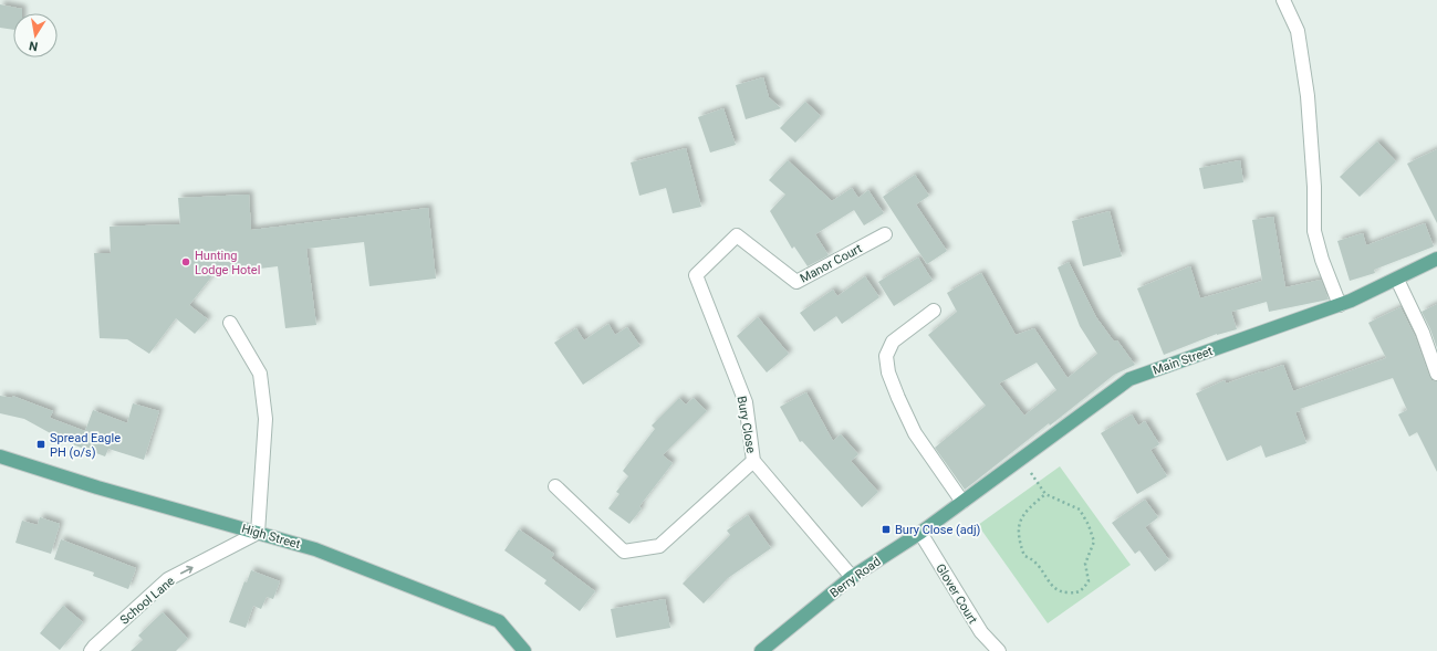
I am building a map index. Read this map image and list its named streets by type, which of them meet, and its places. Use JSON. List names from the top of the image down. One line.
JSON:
{"streets":{"main road":["Main Street","High Street","Berry Road"],"street":["Manor Court","Bury Close","Glover Court","School Lane"]},"crossings":[["Manor Court","Bury Close"],["Main Street","Berry Road"],["Bury Close","Berry Road"],["High Street","School Lane"],["Berry Road","Glover Court"]],"one_way":["School Lane"],"places":{"other":["Hunting Lodge Hotel"],"transit":["Spread Eagle PH (o/s)","Bury Close (adj)"]},"north":"bottom"}
